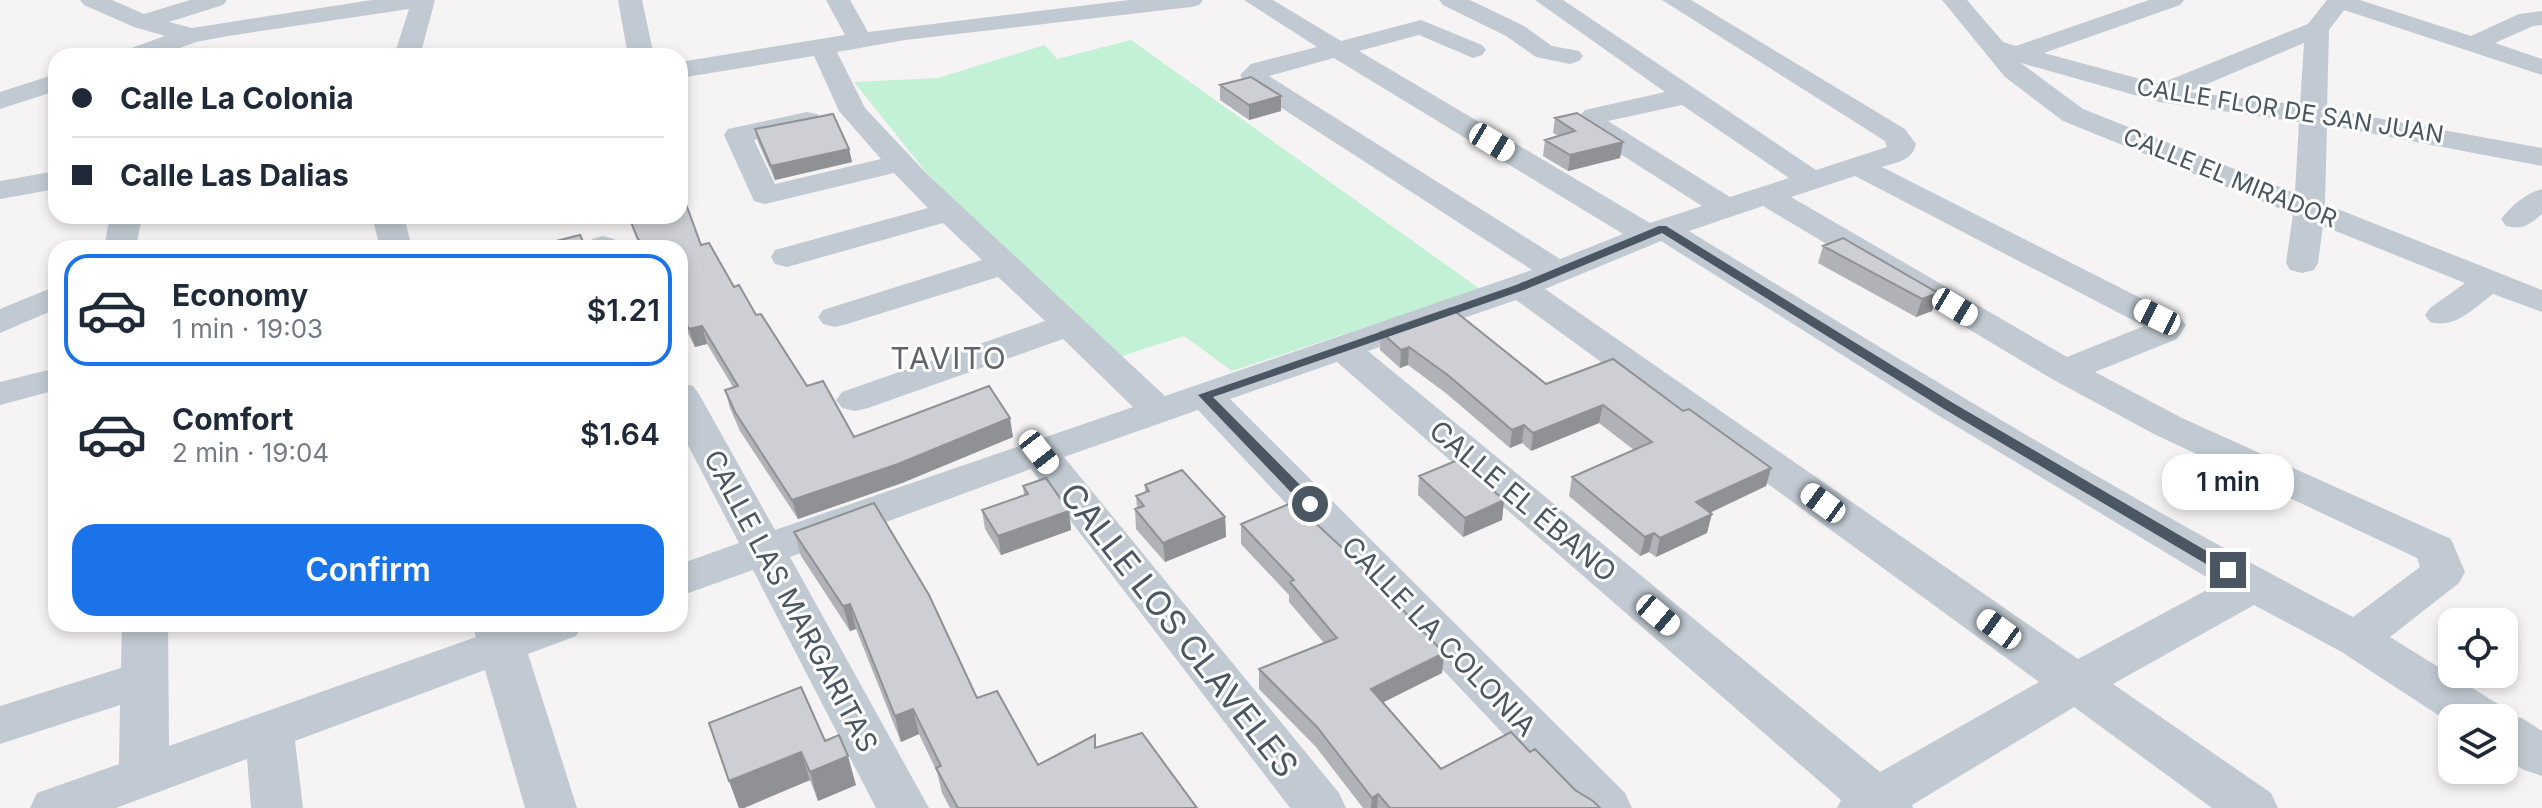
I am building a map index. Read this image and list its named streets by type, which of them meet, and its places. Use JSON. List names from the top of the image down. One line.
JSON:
{"streets":{"street":["CALLE FLOR DE SAN JUAN","CALLE EL MIRADOR","CALLE EL ÉBANO","CALLE LAS MARGARITAS","CALLE LOS CLAVELES","CALLE LA COLONIA"]},"crossings":[["CALLE FLOR DE SAN JUAN","CALLE EL MIRADOR"]],"districts":["TAVITO"],"page":{"banner":["Calle La Colonia","Calle Las Dalias"],"list":[{"name":"Economy","note":"1 min · 19:03","value":"$1.21"},{"name":"Comfort","note":"2 min · 19:04","value":"$1.64"}],"bubble":"1 min","buttons":"Confirm"}}
